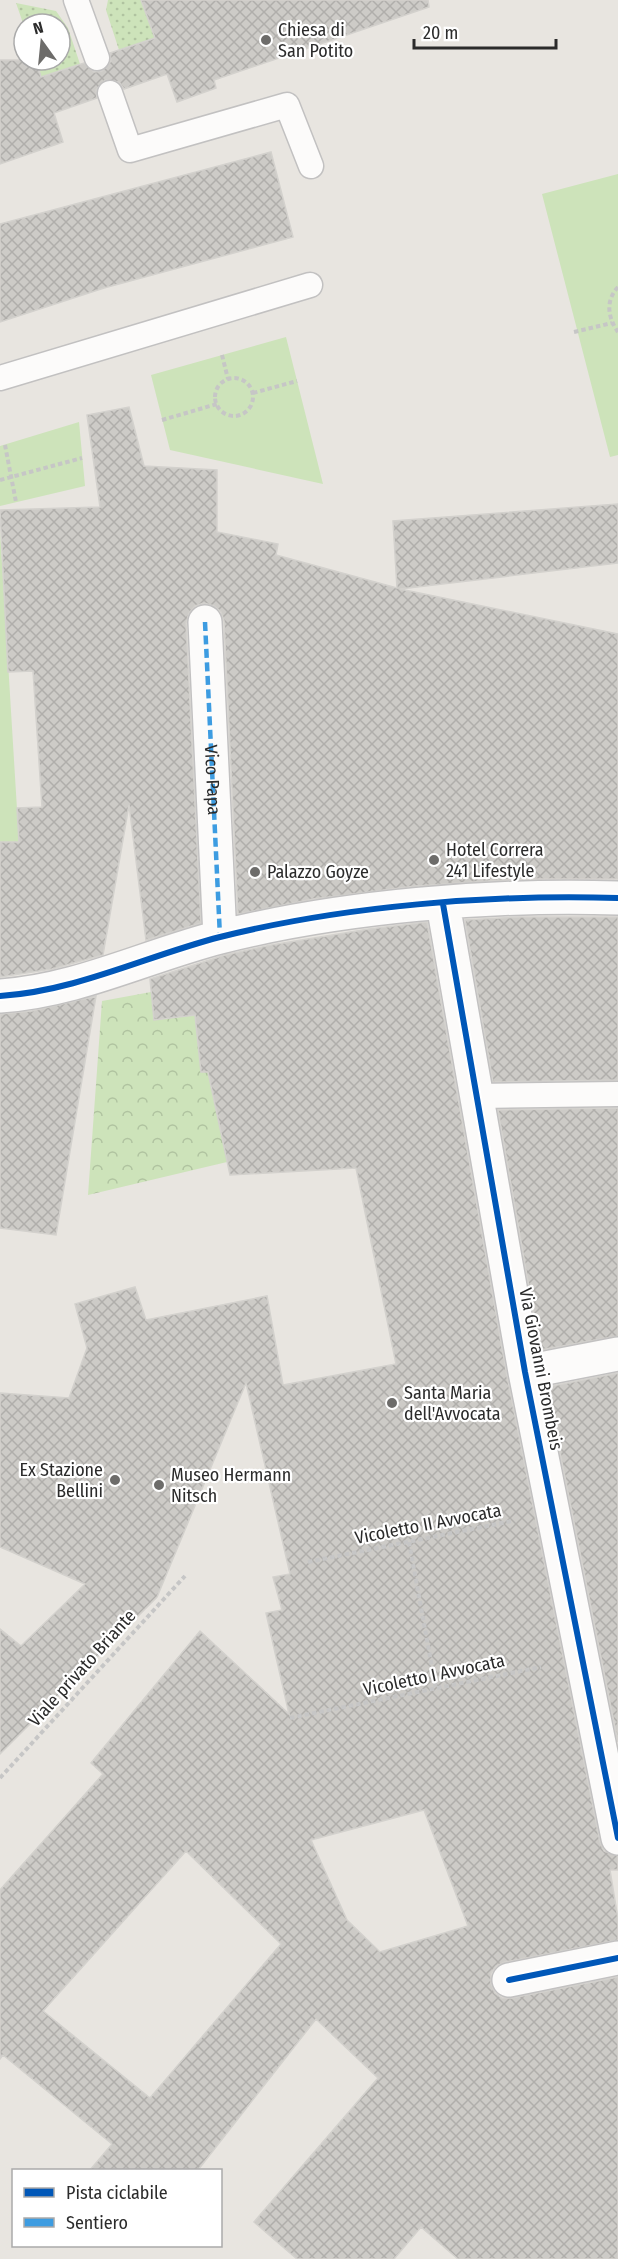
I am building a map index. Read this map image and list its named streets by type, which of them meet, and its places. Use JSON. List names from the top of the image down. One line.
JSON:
{"streets":{"street":["Vico Papa","Via Giovanni Brombeis"],"path":["Vicoletto II Avvocata","Viale privato Briante","Vicoletto I Avvocata"]},"crossings":[["Via Giovanni Brombeis","Vicoletto II Avvocata"],["Via Giovanni Brombeis","Vicoletto I Avvocata"]],"places":["Chiesa di San Potito","Hotel Correra 241 Lifestyle","Palazzo Goyze","Santa Maria dell'Avvocata","Ex Stazione Bellini","Museo Hermann Nitsch"],"legend":["Pista ciclabile","Sentiero"],"scale_bar":"20 m","north":"top"}
